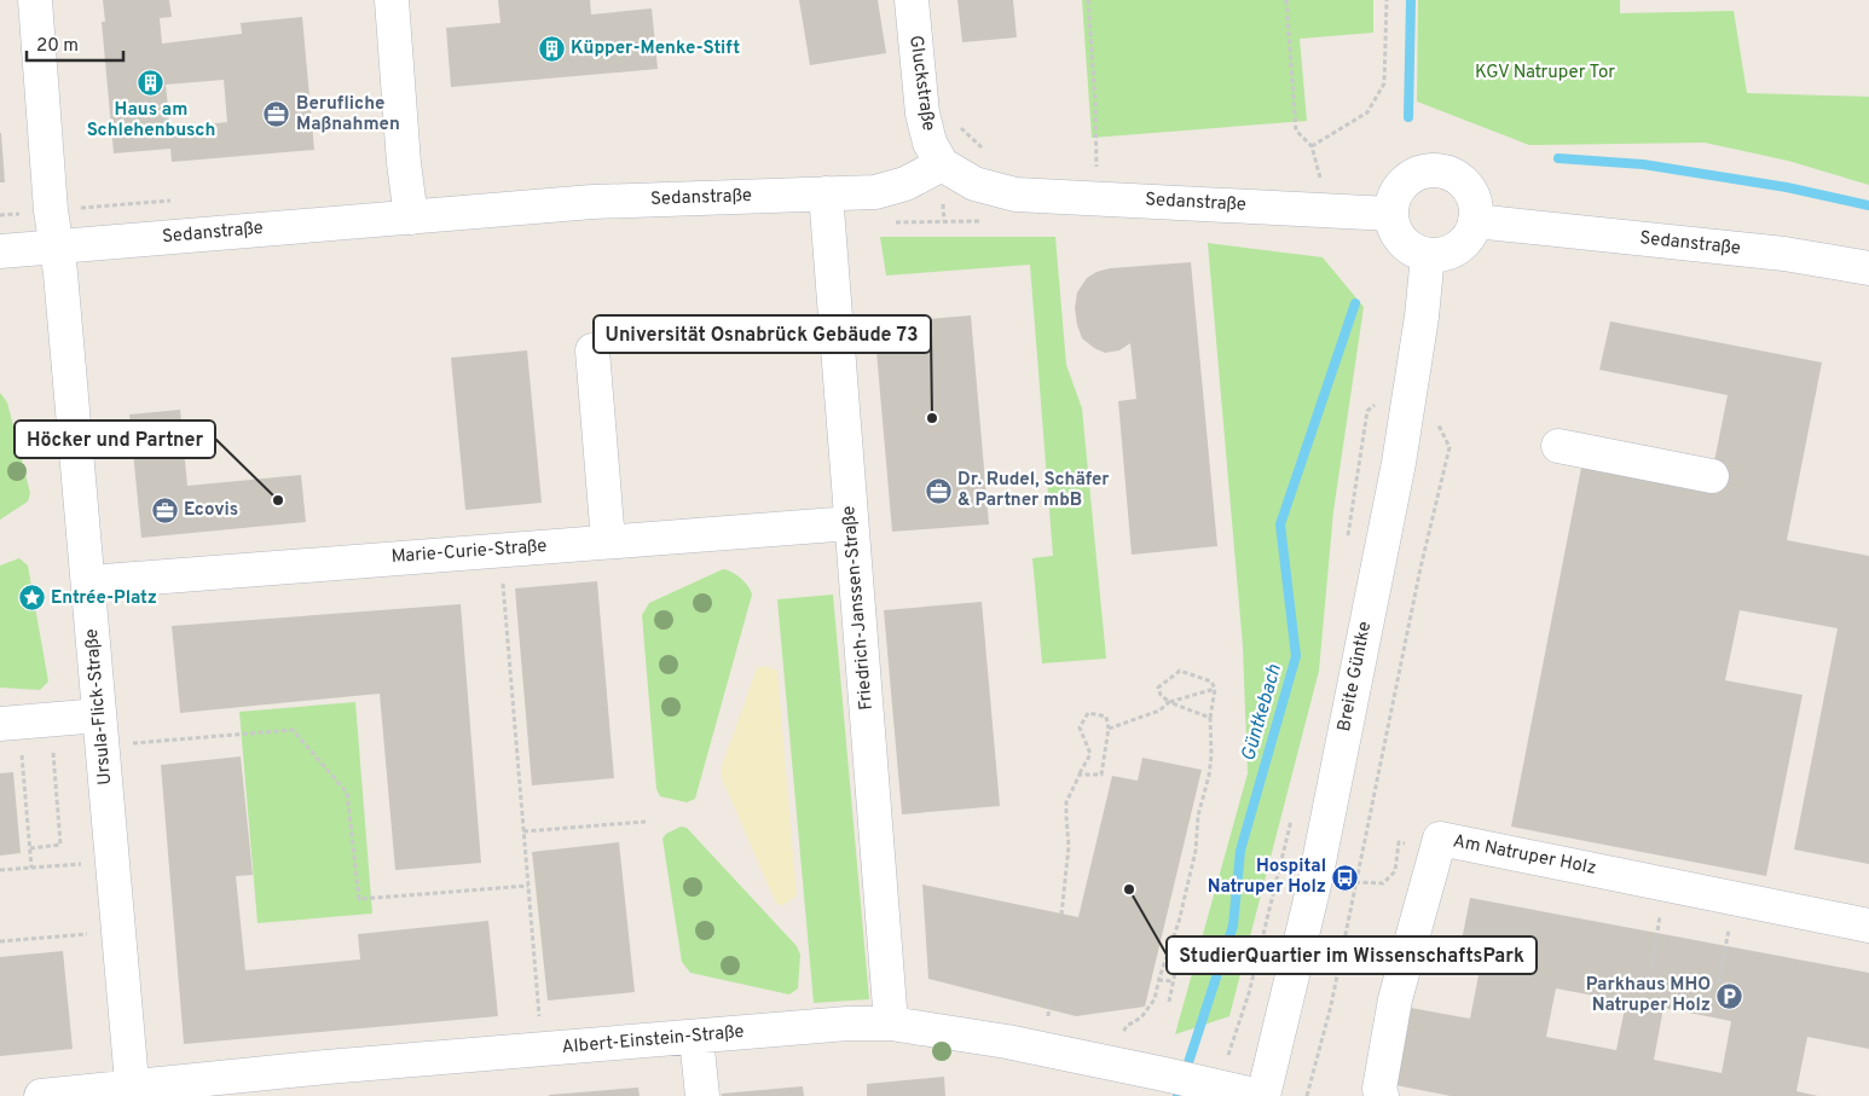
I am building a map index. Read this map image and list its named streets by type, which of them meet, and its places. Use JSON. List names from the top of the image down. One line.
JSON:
{"streets":{"street":["Gluckstraße","Sedanstraße","Marie-Curie-Straße","Friedrich-Janssen-Straße","Breite Güntke","Ursula-Flick-Straße","Am Natruper Holz","Albert-Einstein-Straße"]},"crossings":[["Gluckstraße","Sedanstraße"],["Sedanstraße","Friedrich-Janssen-Straße"],["Sedanstraße","Breite Güntke"],["Sedanstraße","Ursula-Flick-Straße"],["Marie-Curie-Straße","Friedrich-Janssen-Straße"],["Marie-Curie-Straße","Ursula-Flick-Straße"],["Friedrich-Janssen-Straße","Albert-Einstein-Straße"],["Ursula-Flick-Straße","Albert-Einstein-Straße"]],"water":["Güntkebach"],"parks":["KGV Natruper Tor"],"places":{"building":["Küpper-Menke-Stift","Haus am Schlehenbusch"],"office":["Berufliche Maßnahmen","Dr. Rudel, Schäfer & Partner mbB","Ecovis"],"other":["Universität Osnabrück Gebäude 73","Höcker und Partner","StudierQuartier im WissenschaftsPark"],"place":["Entrée-Platz"],"bus stop":["Hospital Natruper Holz"],"parking":["Parkhaus MHO Natruper Holz"]},"scale_bar":"20 m"}
